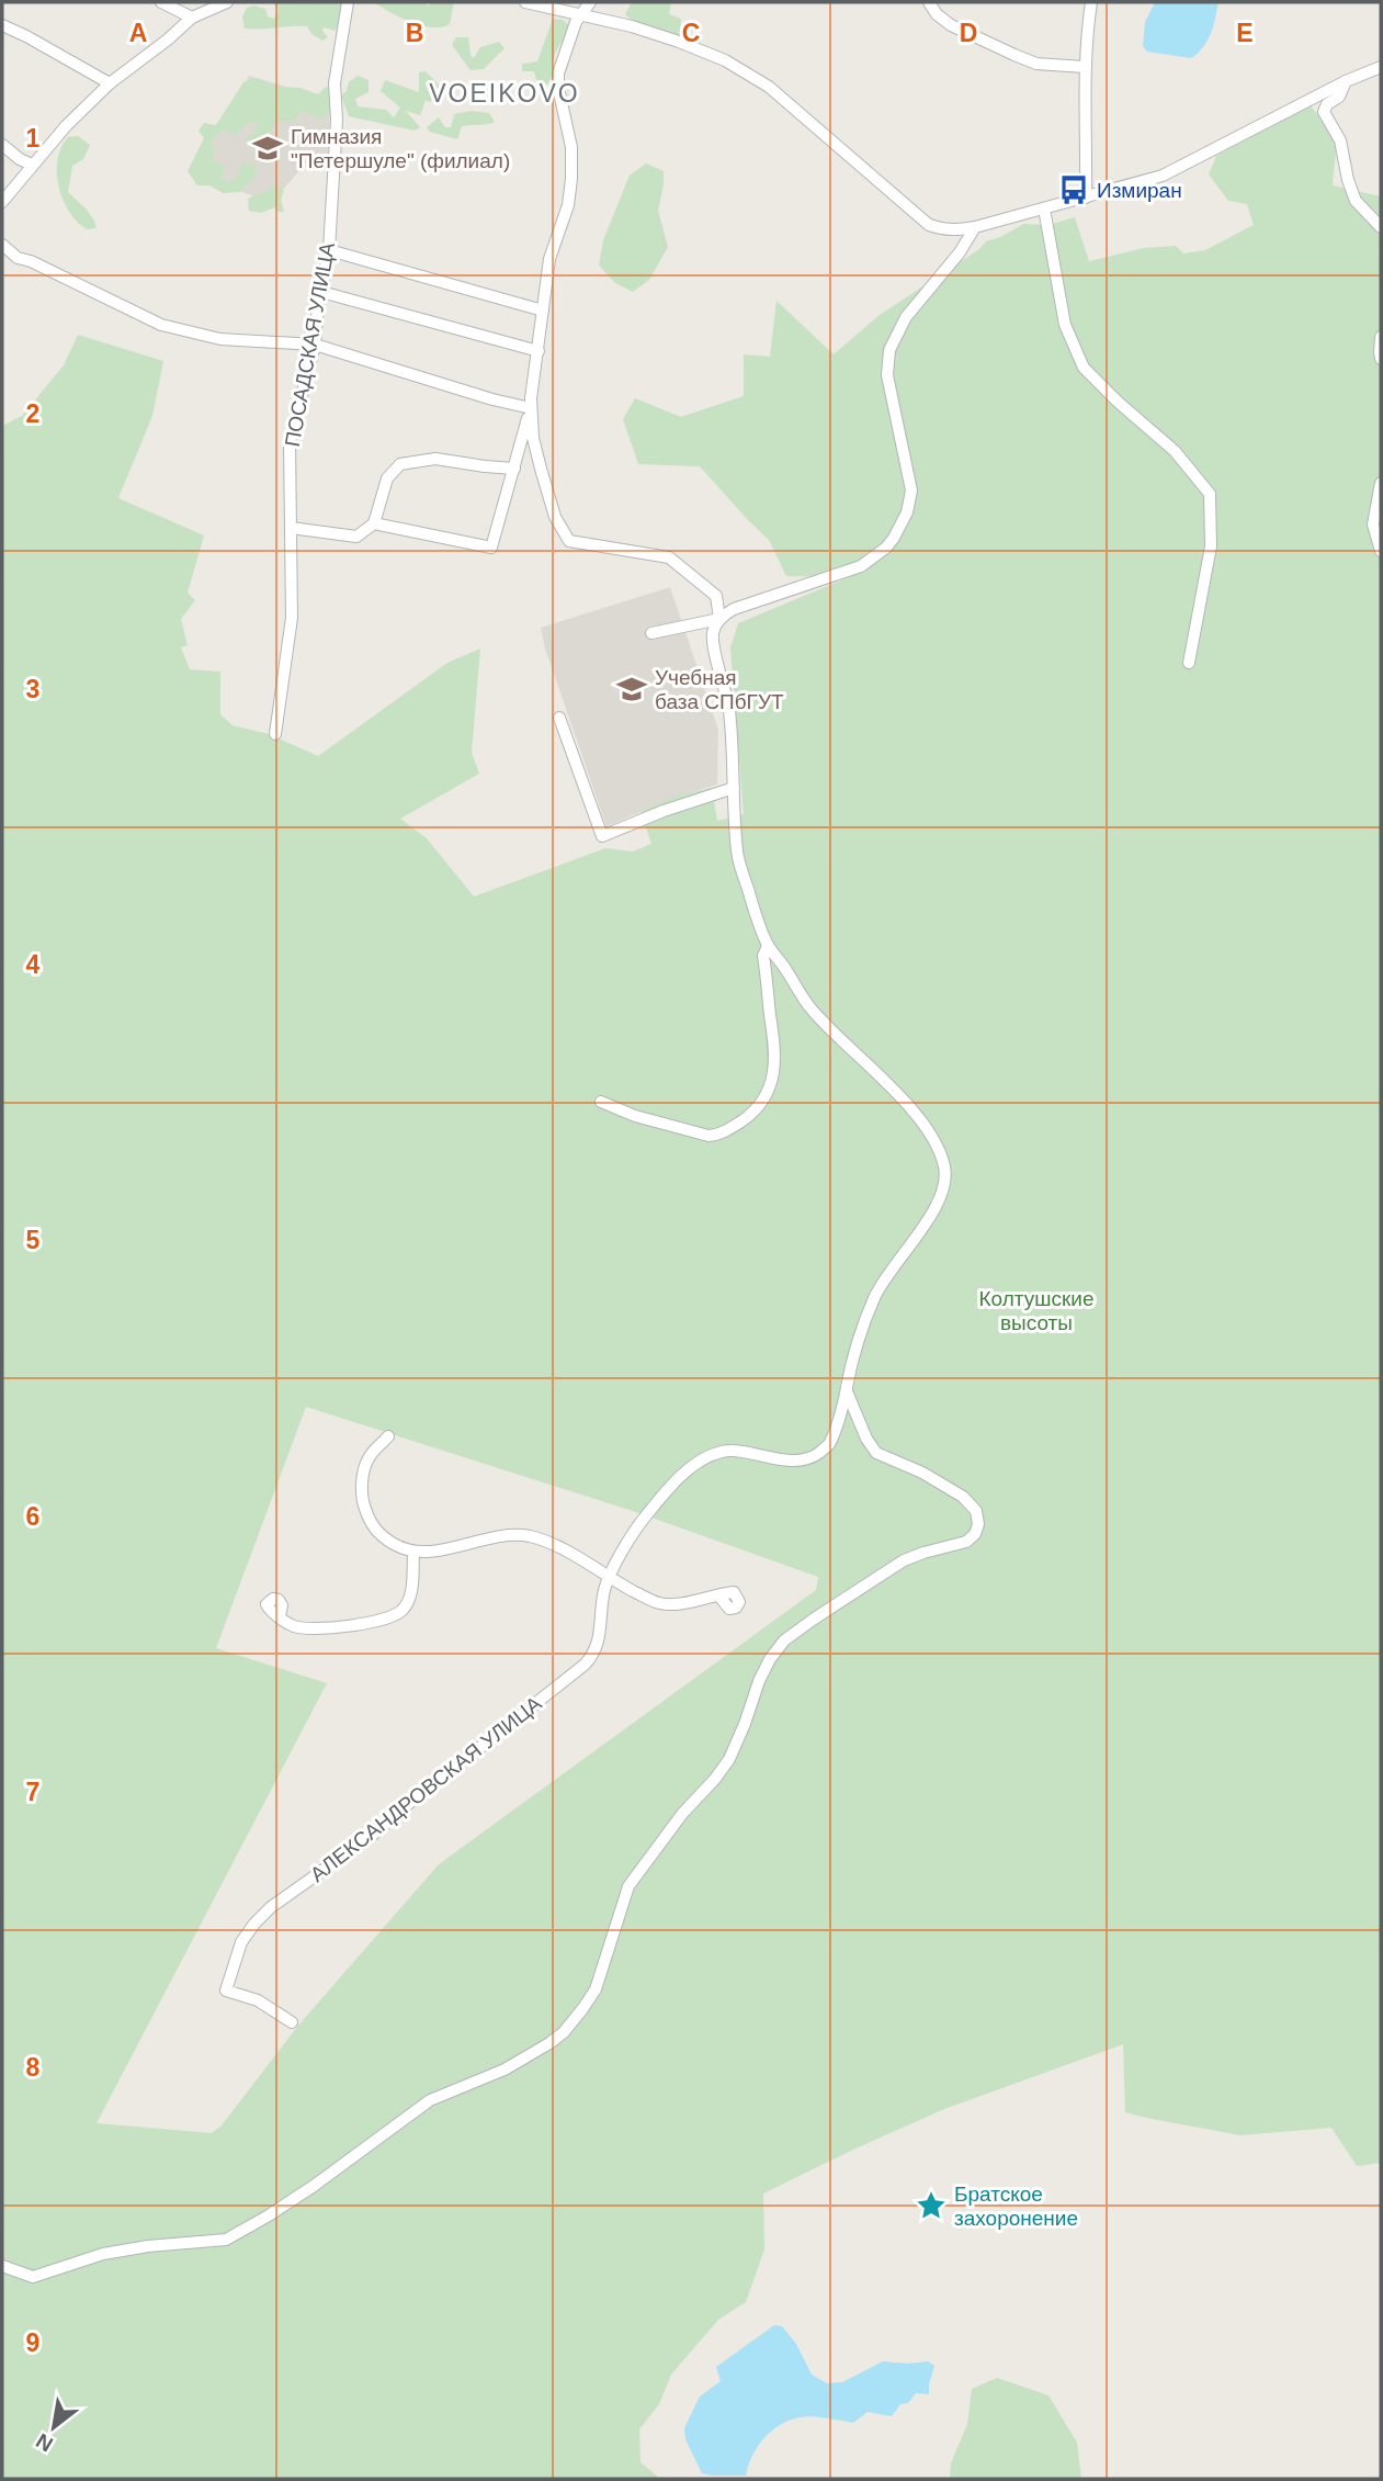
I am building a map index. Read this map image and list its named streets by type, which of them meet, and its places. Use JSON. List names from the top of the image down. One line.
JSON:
{"streets":{"street":["ПОСАДСКАЯ УЛИЦА","АЛЕКСАНДРОВСКАЯ УЛИЦА"]},"districts":["VOEIKOVO"],"parks":["Колтушские высоты"],"places":{"school or university":["Гимназия \"Петершуле\" (филиал)","Учебная база СПбГУТ"],"bus stop":["Измиран"],"place":["Братское захоронение"]},"north":"bottom left","grid":{"columns":["A","B","C","D","E"],"rows":["1","2","3","4","5","6","7","8","9"]}}
